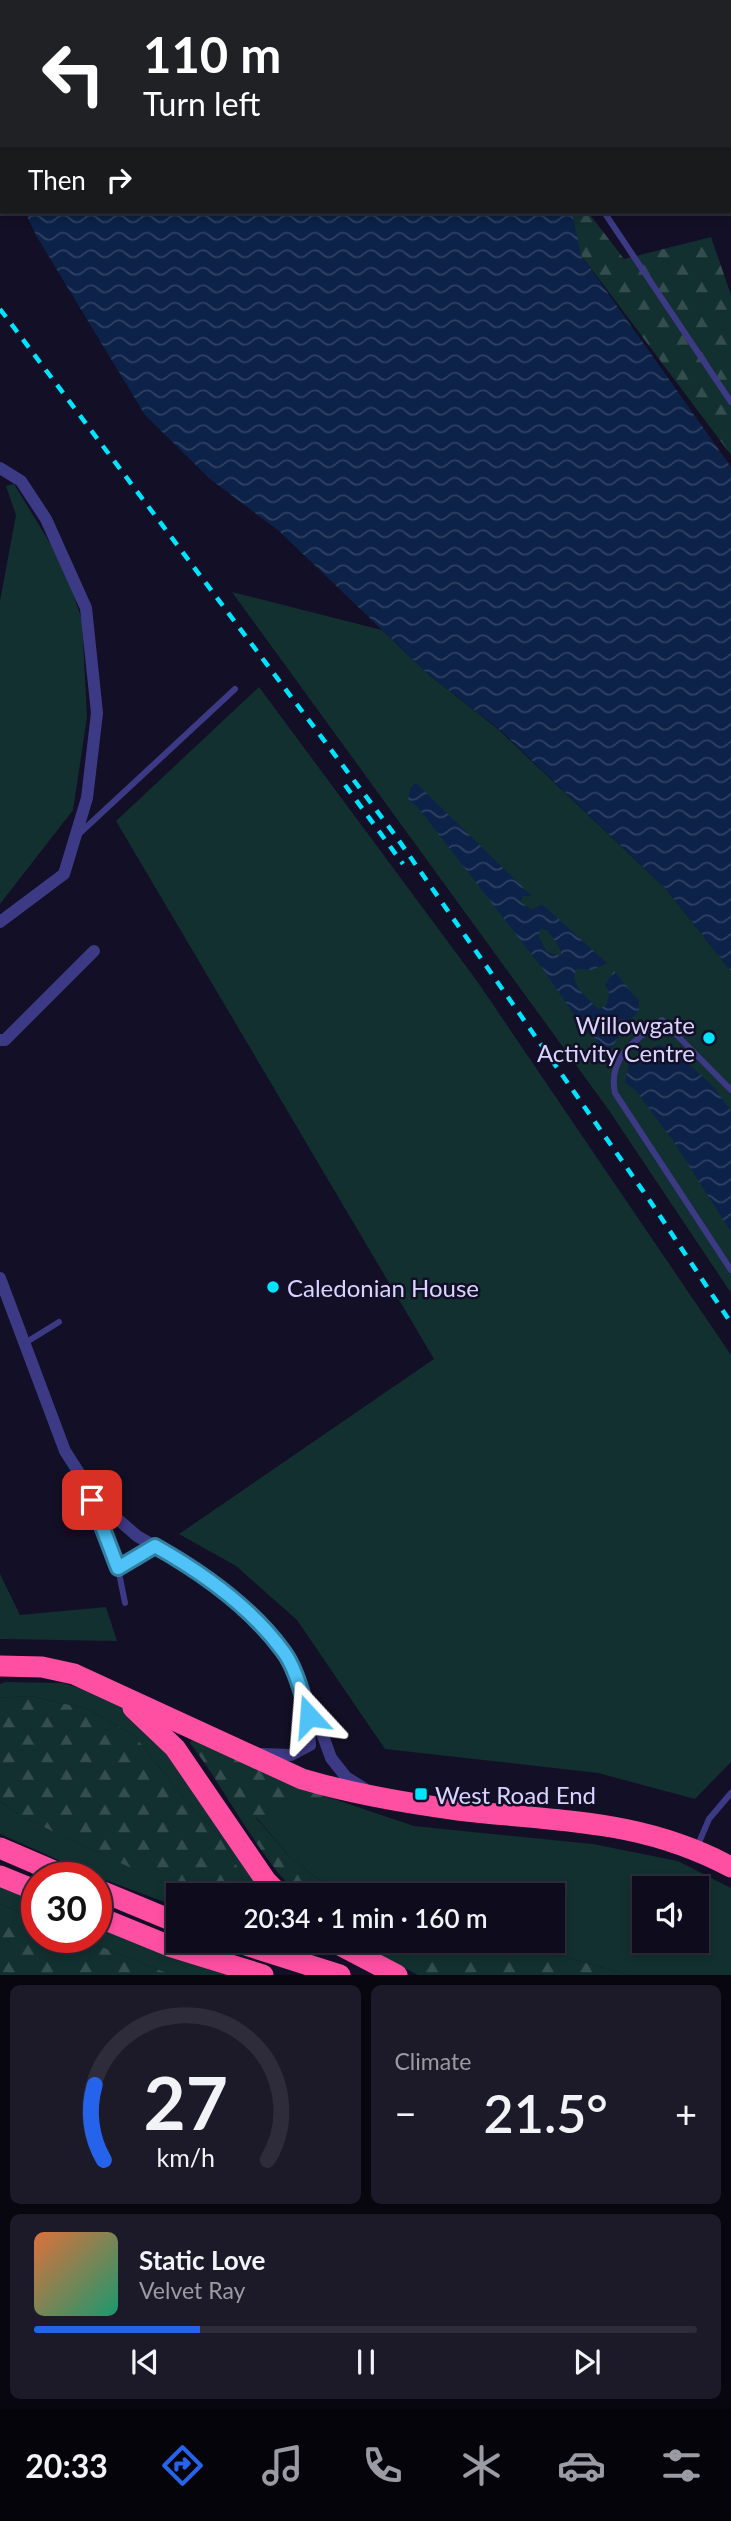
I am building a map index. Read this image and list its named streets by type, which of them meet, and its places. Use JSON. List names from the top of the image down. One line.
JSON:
{"places":{"other":["Willowgate Activity Centre","Caledonian House"],"transit":["West Road End"]},"page":{"turn":["110 m","Turn left"],"then":"Then","limit":"30","trip":"20:34 · 1 min · 160 m","tile":"Climate","heat":["−","21.5°","+"],"song":["Static Love","Velvet Ray"],"tabs":"20:33","gauge":["27","km/h"]}}
